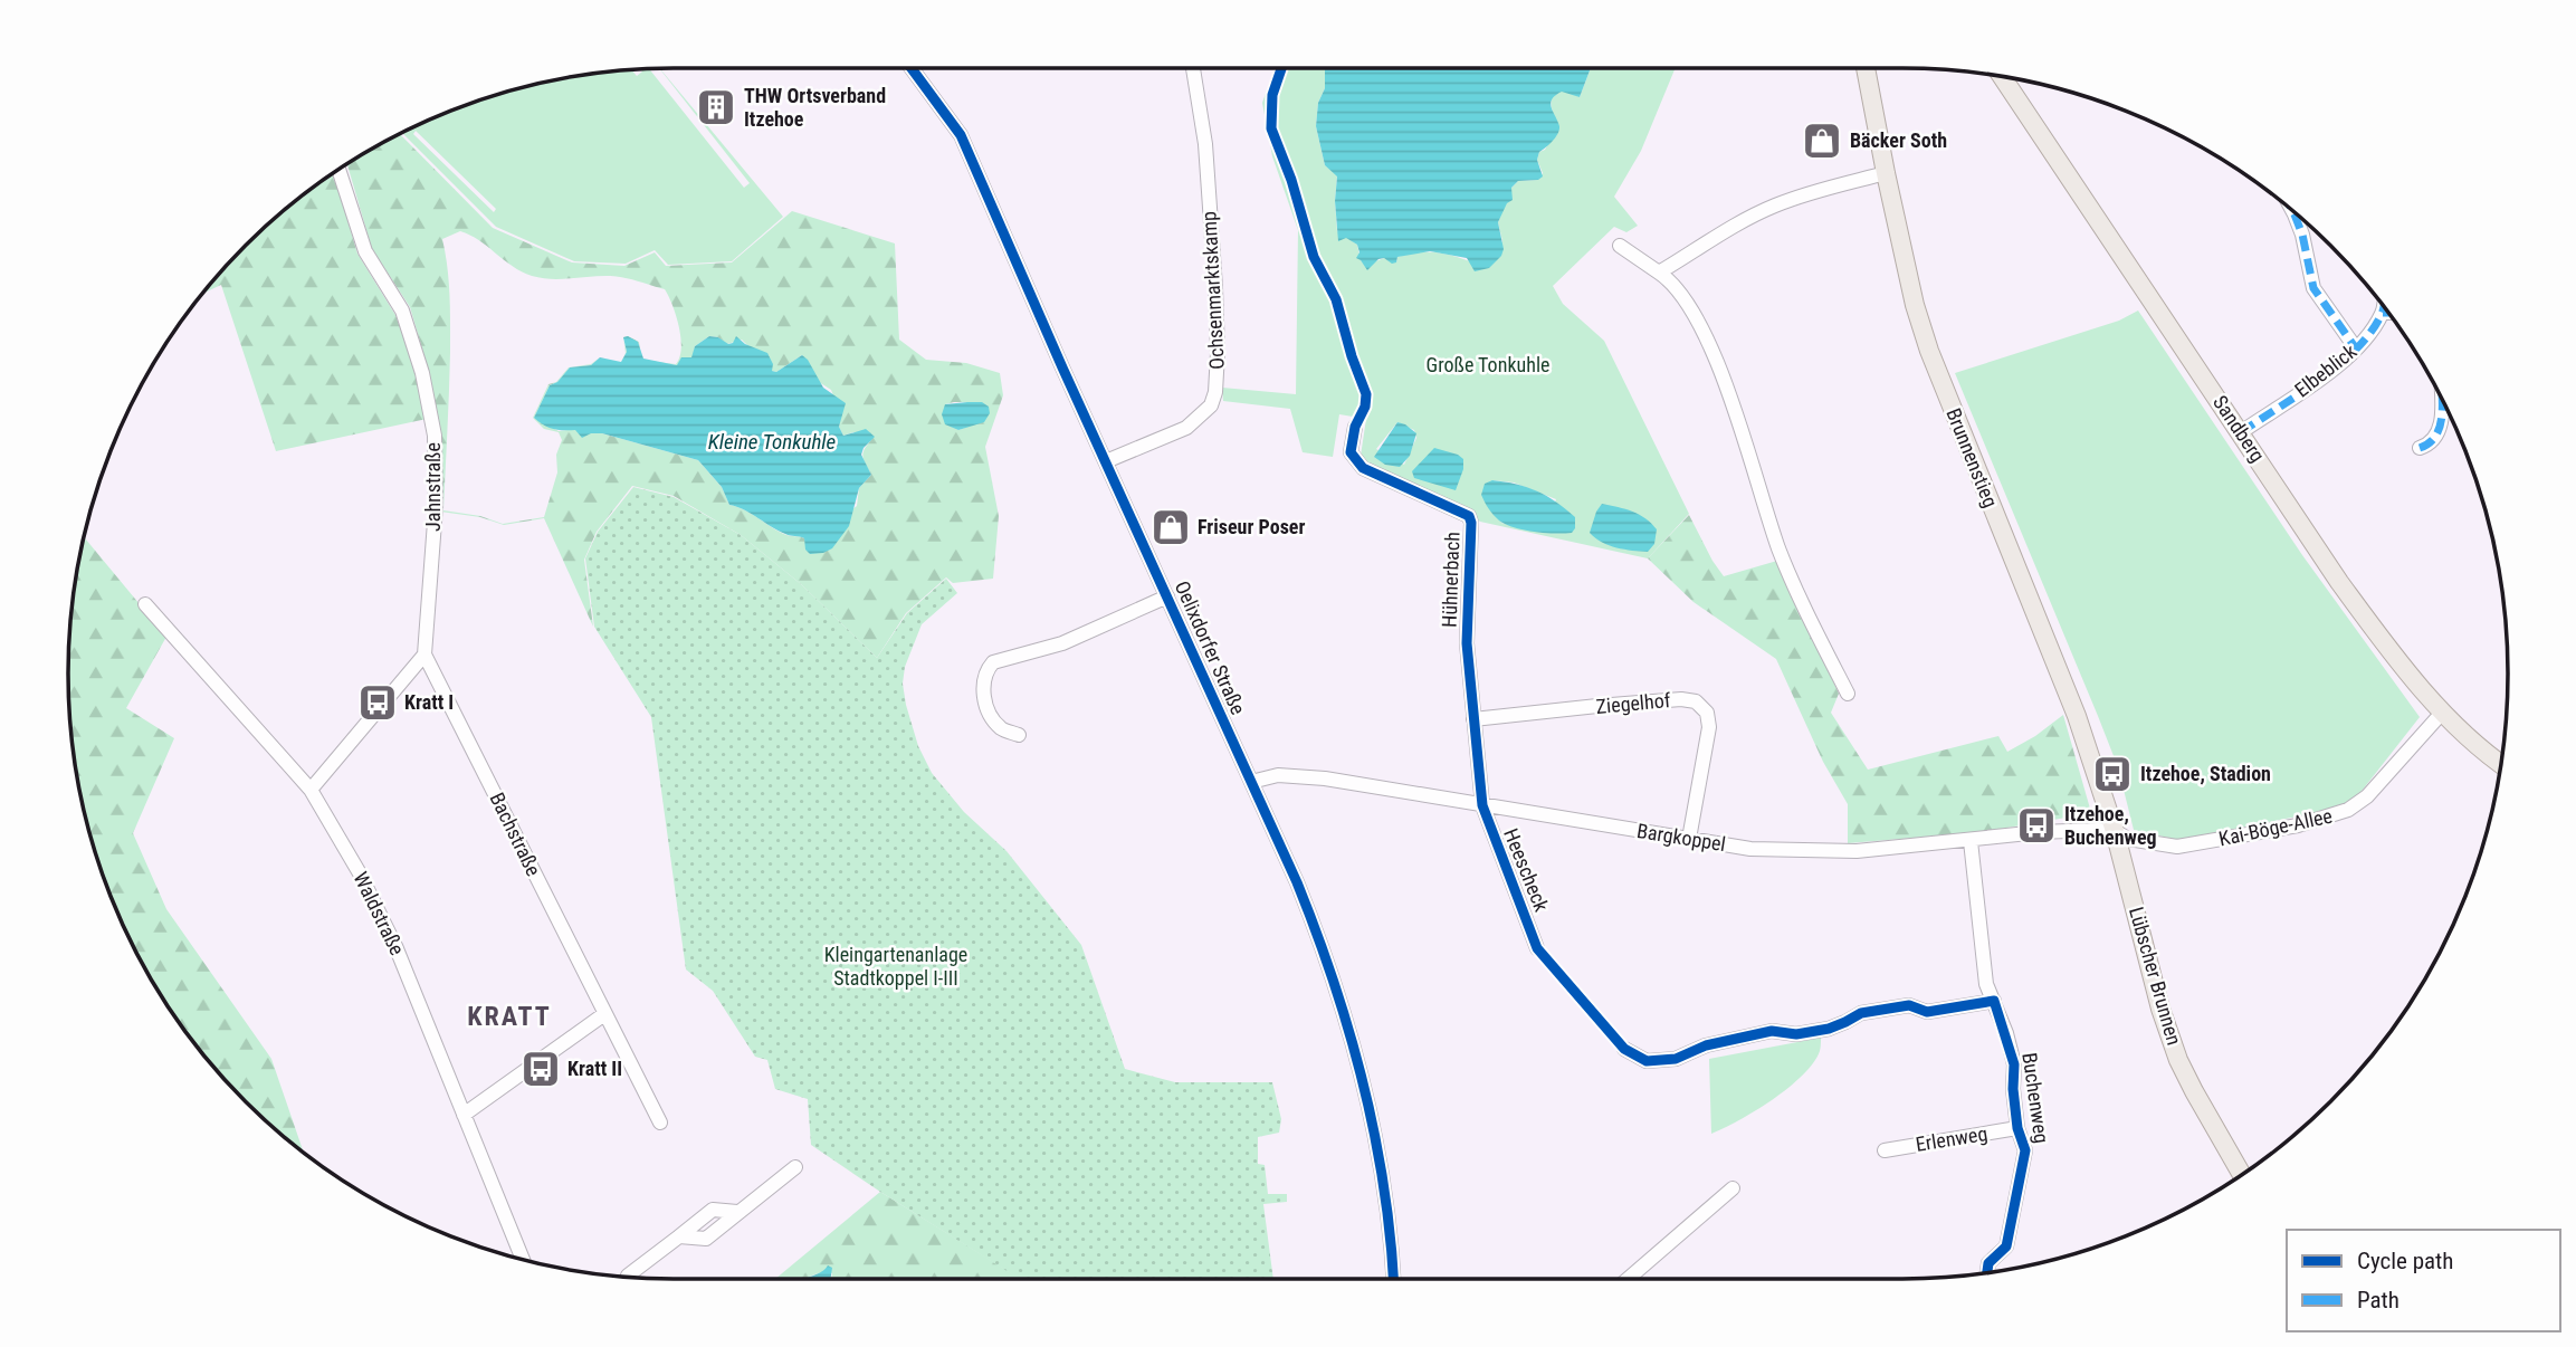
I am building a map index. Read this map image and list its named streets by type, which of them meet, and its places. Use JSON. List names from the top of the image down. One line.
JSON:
{"streets":{"main road":["Sandberg","Brunnenstieg","Lübscher Brunnen"],"street":["Ochsenmarktskamp","Elbeblick","Jahnstraße","Hühnerbach","Oelixdorfer Straße","Ziegelhof","Kai-Böge-Allee","Bachstraße","Bargkoppel","Heescheck","Waldstraße","Buchenweg","Erlenweg"]},"crossings":[["Ochsenmarktskamp","Oelixdorfer Straße"],["Elbeblick","Sandberg"],["Sandberg","Kai-Böge-Allee"],["Brunnenstieg","Kai-Böge-Allee"],["Brunnenstieg","Bargkoppel"],["Brunnenstieg","Lübscher Brunnen"],["Jahnstraße","Bachstraße"],["Hühnerbach","Ziegelhof"],["Hühnerbach","Bargkoppel"],["Hühnerbach","Heescheck"],["Oelixdorfer Straße","Bargkoppel"],["Ziegelhof","Bargkoppel"],["Kai-Böge-Allee","Bargkoppel"],["Kai-Böge-Allee","Lübscher Brunnen"],["Bargkoppel","Heescheck"],["Bargkoppel","Lübscher Brunnen"],["Bargkoppel","Buchenweg"],["Buchenweg","Erlenweg"]],"districts":["KRATT"],"water":["Kleine Tonkuhle"],"parks":["Große Tonkuhle","Kleingartenanlage Stadtkoppel I-III"],"places":{"building":["THW Ortsverband Itzehoe"],"shop":["Bäcker Soth","Friseur Poser"],"bus stop":["Kratt I","Itzehoe, Stadion","Itzehoe, Buchenweg","Kratt II"]},"legend":["Cycle path","Path"]}
